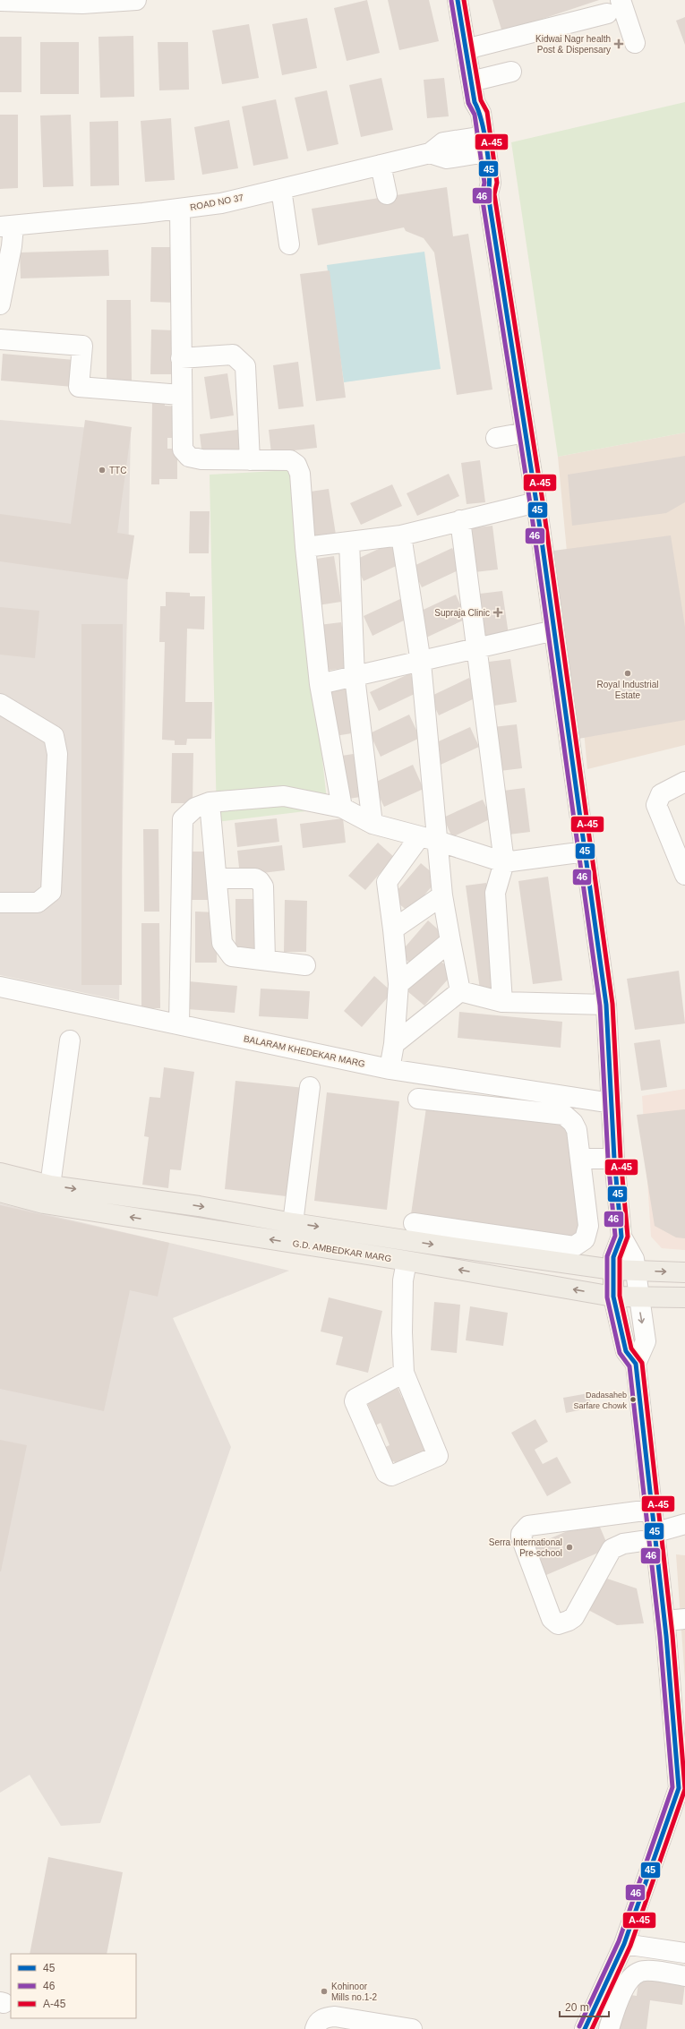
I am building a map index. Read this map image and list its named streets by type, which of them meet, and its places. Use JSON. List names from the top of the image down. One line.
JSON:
{"streets":{"main road":["G.D. AMBEDKAR MARG"],"street":["ROAD NO 37","BALARAM KHEDEKAR MARG"]},"places":{"health":["Kidwai Nagr health Post & Dispensary","Supraja Clinic"],"other":["TTC","Royal Industrial Estate","Dadasaheb Sarfare Chowk","Serra International Pre-school","Kohinoor Mills no.1-2"]},"lines":["transit line 45","transit line A-45","transit line 46"],"legend":["45","46","A-45"],"scale_bar":"20 m"}
